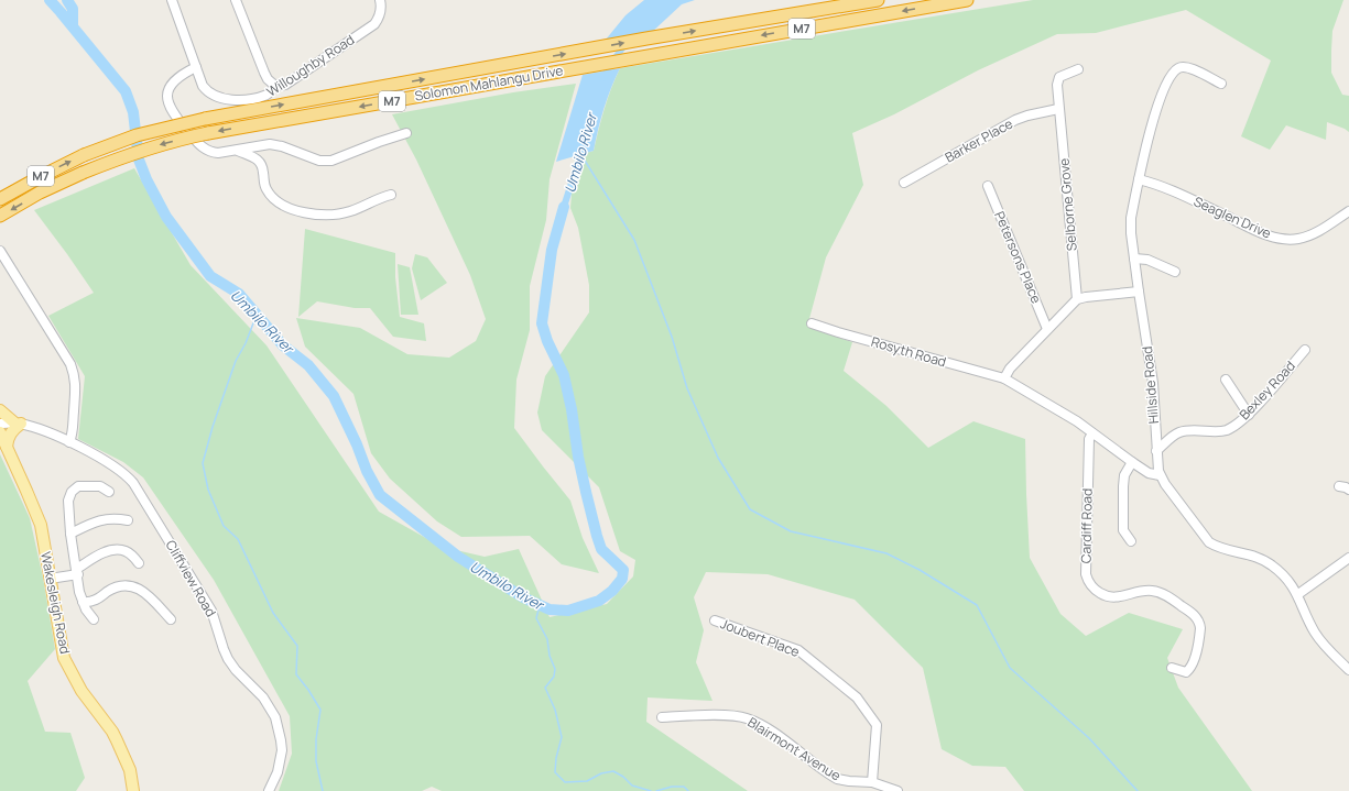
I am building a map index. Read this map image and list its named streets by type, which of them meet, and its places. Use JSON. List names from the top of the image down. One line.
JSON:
{"streets":{"highway":["M7","Solomon Mahlangu Drive"],"main road":["Wakesleigh Road"],"street":["Willoughby Road","Barker Place","Selborne Grove","Seaglen Drive","Petersons Place","Rosyth Road","Hillside Road","Bexley Road","Cardiff Road","Cliffview Road","Joubert Place","Blairmont Avenue"]},"crossings":[["Barker Place","Selborne Grove"],["Seaglen Drive","Hillside Road"],["Hillside Road","Bexley Road"],["Joubert Place","Blairmont Avenue"]],"water":["Umbilo River"]}
